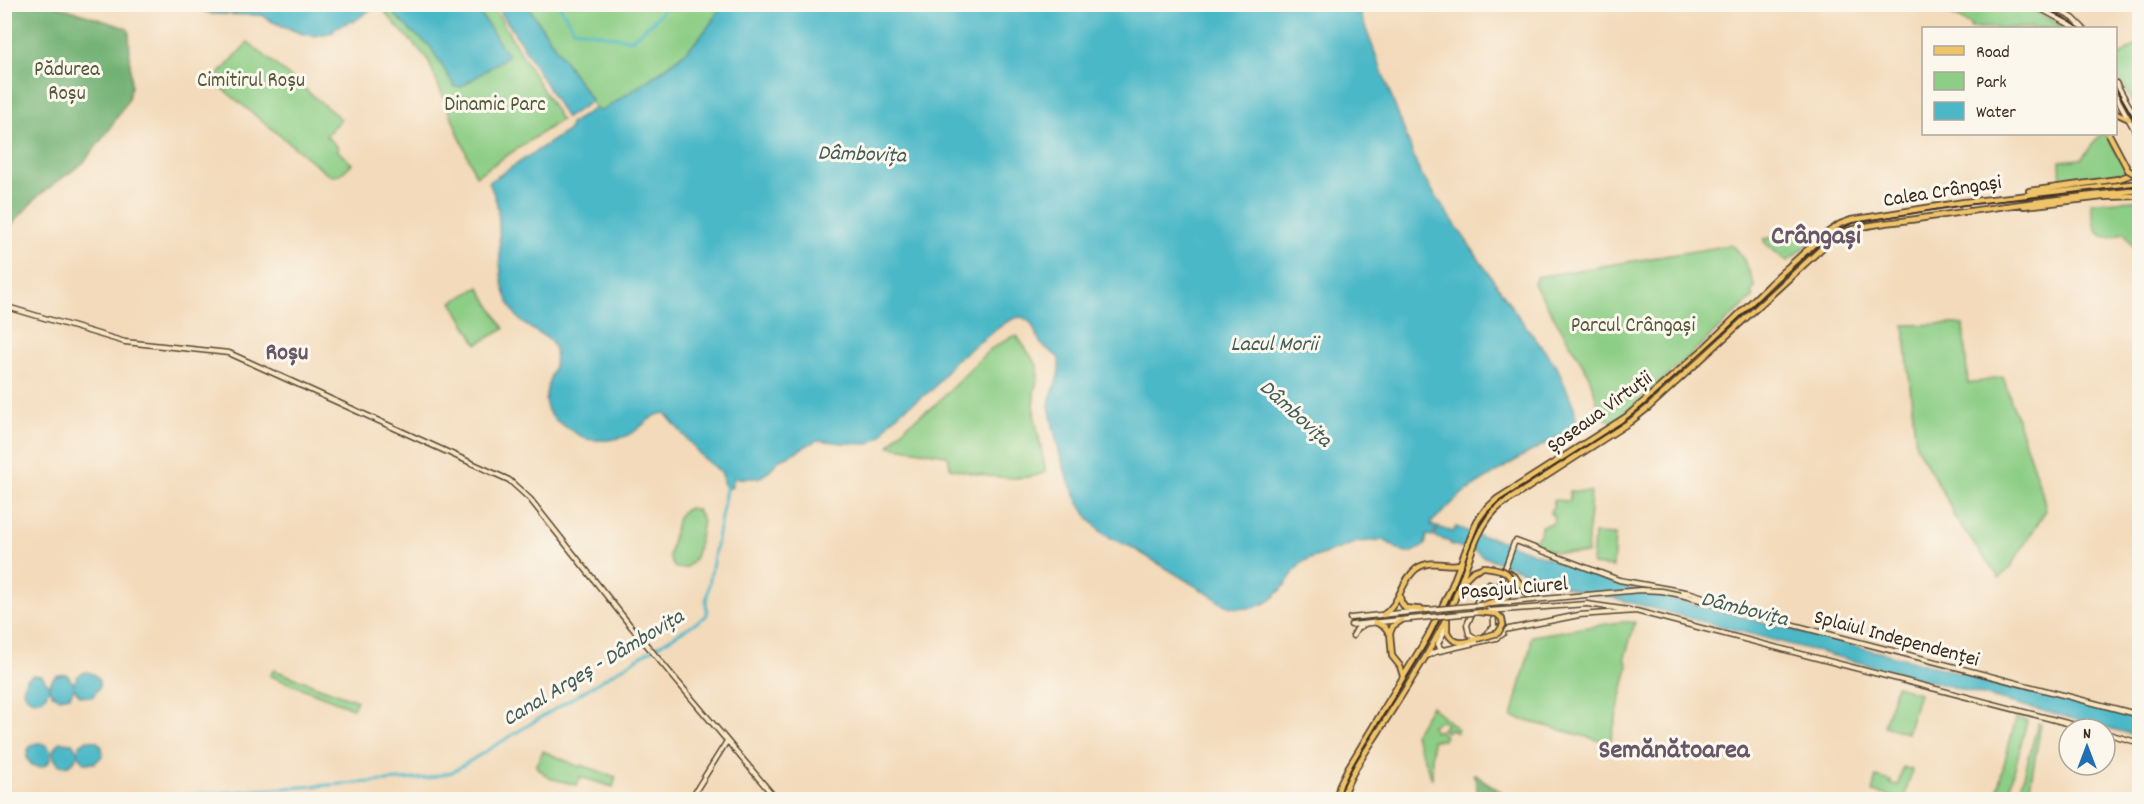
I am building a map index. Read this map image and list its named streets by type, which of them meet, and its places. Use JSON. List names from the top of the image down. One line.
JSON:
{"streets":{"main road":["Calea Crângași","Șoseaua Virtuții","Pasajul Ciurel","Splaiul Independenței"]},"crossings":[["Calea Crângași","Șoseaua Virtuții"],["Pasajul Ciurel","Splaiul Independenței"]],"districts":["Crângași","Roșu","Semănătoarea"],"water":["Dâmbovița","Lacul Morii","Canal Argeș - Dâmbovița"],"parks":["Pădurea Roșu","Cimitirul Roșu","Dinamic Parc","Parcul Crângași"],"legend":["Road","Park","Water"],"north":"top"}
